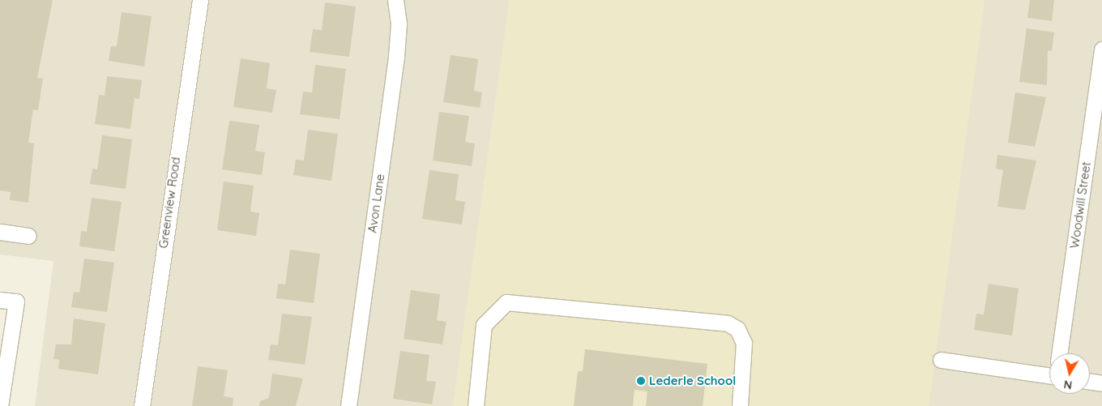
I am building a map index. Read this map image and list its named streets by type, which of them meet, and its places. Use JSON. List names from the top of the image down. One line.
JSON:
{"streets":{"street":["Greenview Road","Avon Lane","Woodwill Street"]},"places":["Lederle School"],"north":"bottom"}
